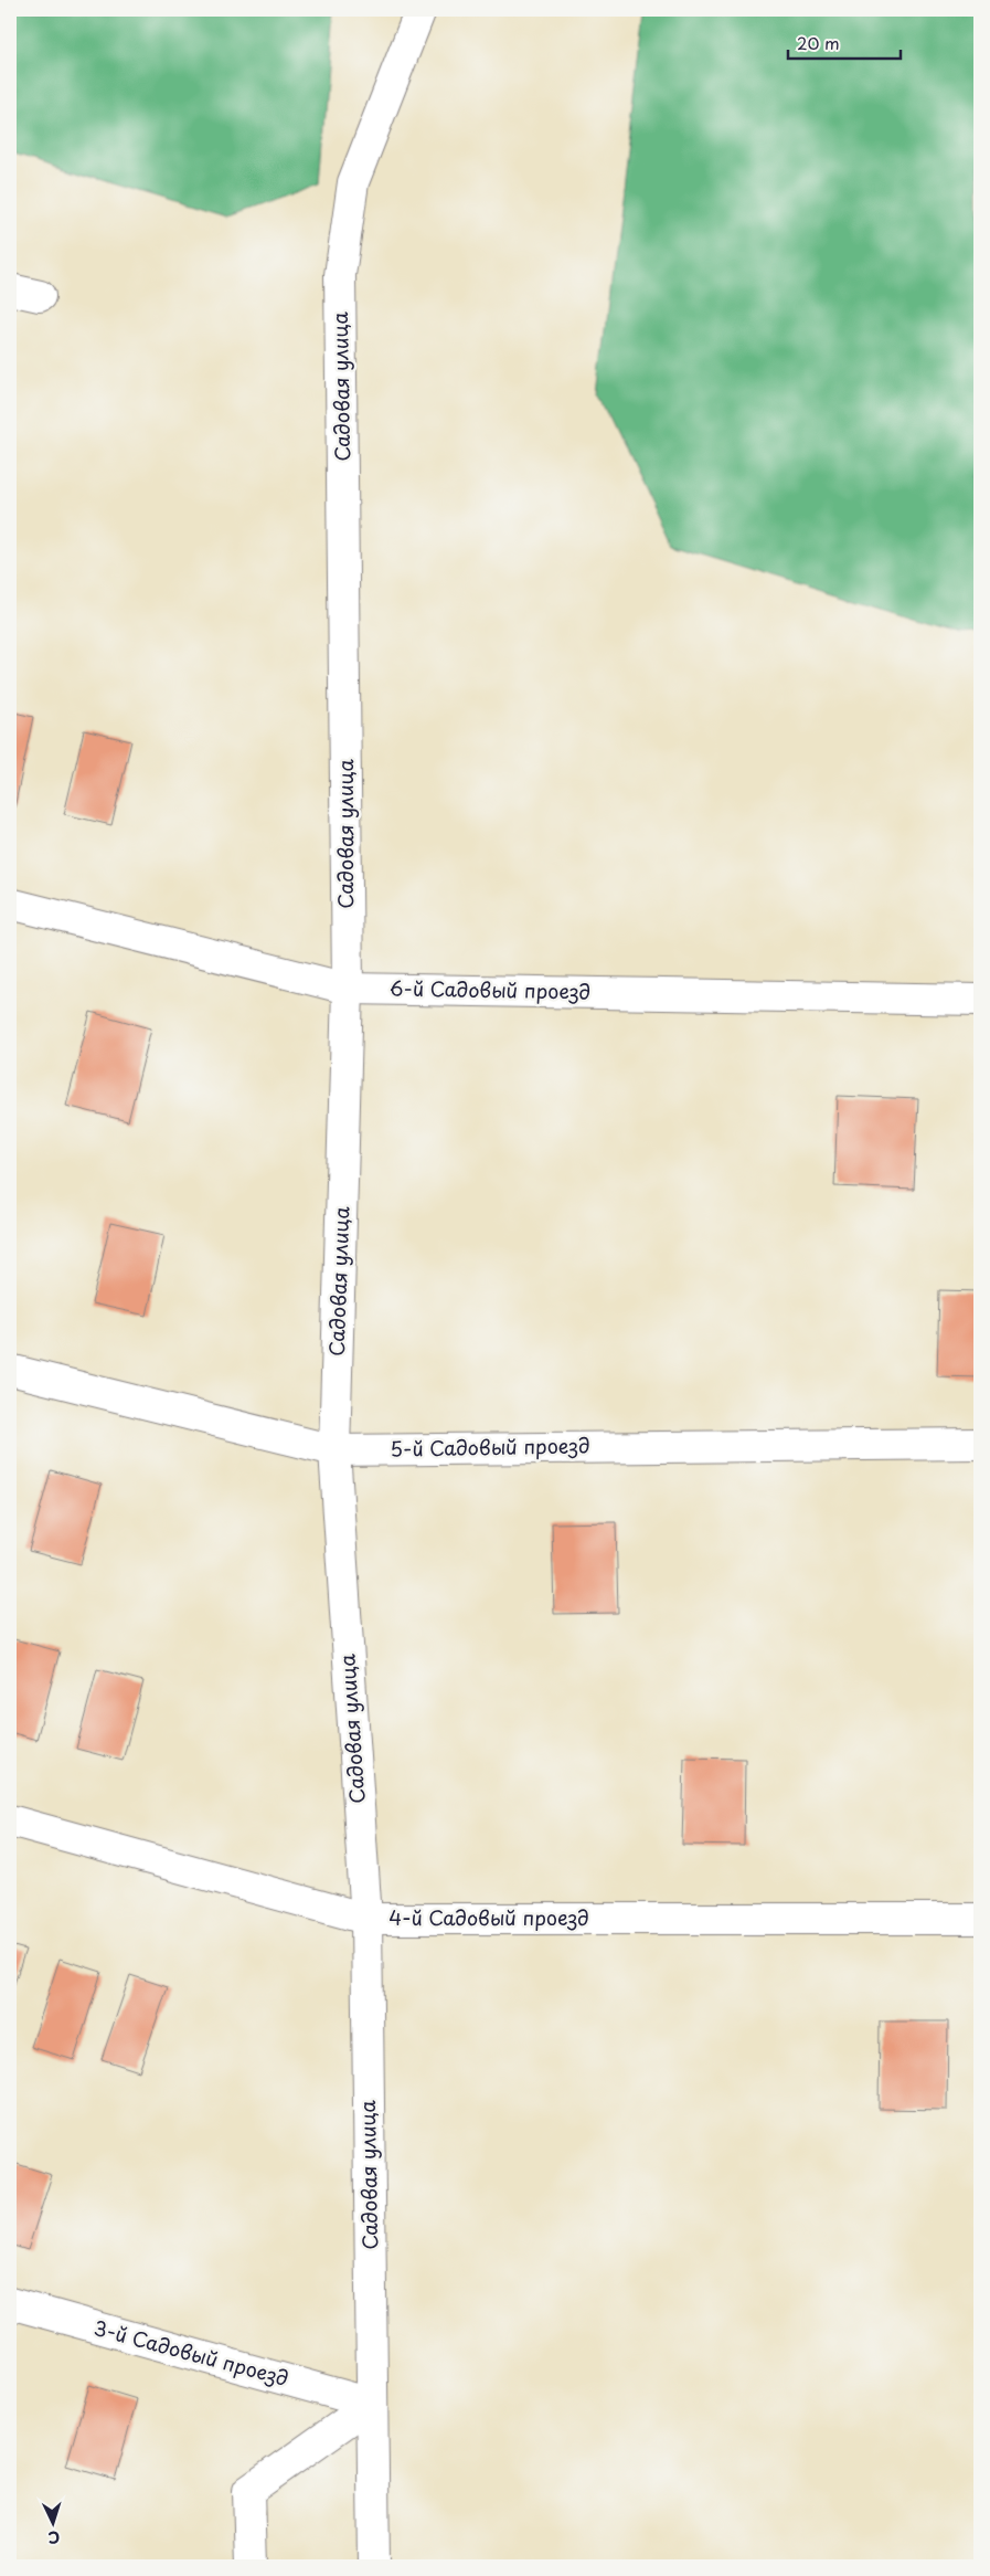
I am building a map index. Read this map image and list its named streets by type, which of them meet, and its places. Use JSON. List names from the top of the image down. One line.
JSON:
{"streets":{"street":["Садовая улица","6-й Садовый проезд","5-й Садовый проезд","4-й Садовый проезд","3-й Садовый проезд"]},"crossings":[["Садовая улица","6-й Садовый проезд"],["Садовая улица","5-й Садовый проезд"],["Садовая улица","4-й Садовый проезд"],["Садовая улица","3-й Садовый проезд"]],"scale_bar":"20 m","north":"bottom"}
